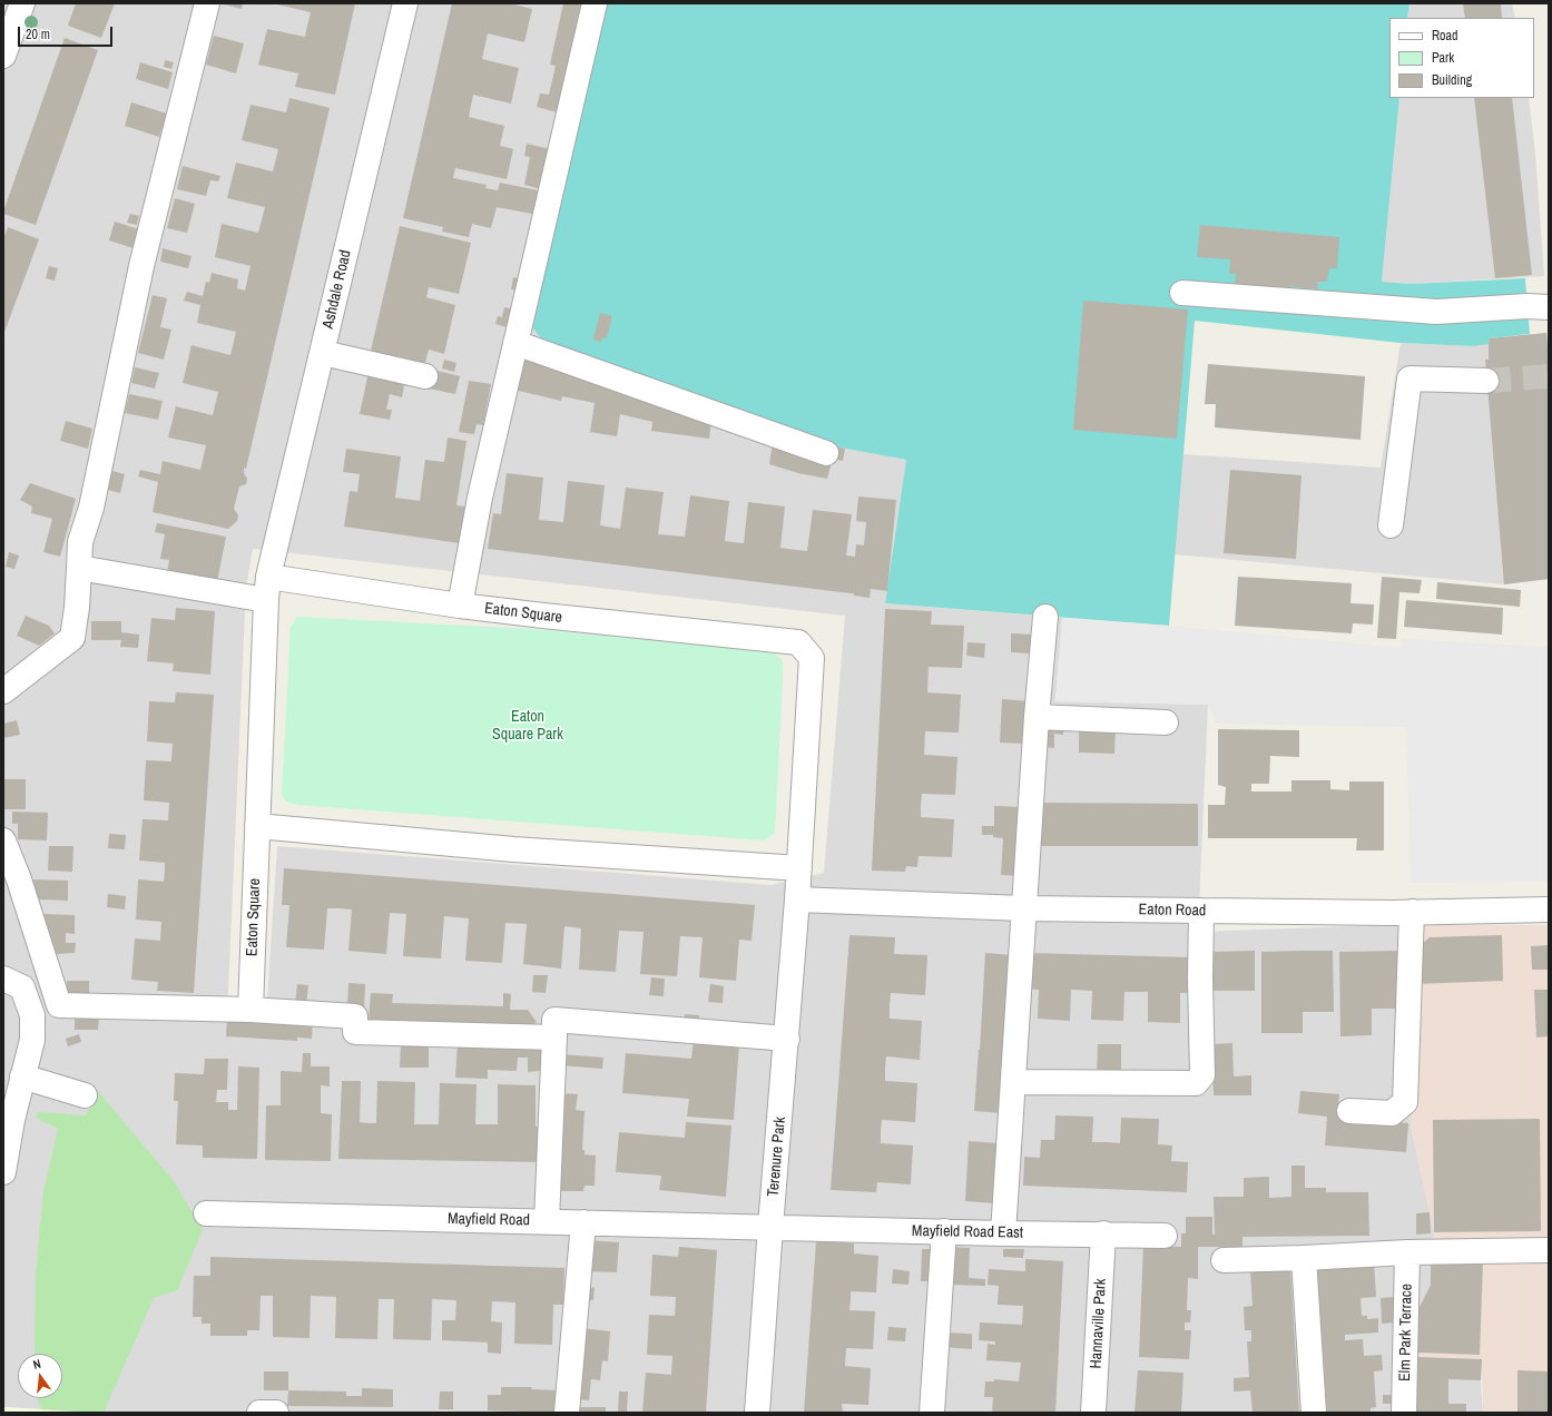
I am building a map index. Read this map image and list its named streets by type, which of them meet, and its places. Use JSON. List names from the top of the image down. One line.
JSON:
{"streets":{"street":["Ashdale Road","Eaton Square","Eaton Road","Terenure Park","Mayfield Road","Mayfield Road East","Hannaville Park","Elm Park Terrace"]},"crossings":[["Ashdale Road","Eaton Square"],["Eaton Square","Eaton Road"],["Eaton Square","Terenure Park"],["Eaton Road","Terenure Park"],["Terenure Park","Mayfield Road"],["Terenure Park","Mayfield Road East"],["Mayfield Road","Mayfield Road East"],["Mayfield Road East","Hannaville Park"]],"parks":["Eaton Square Park"],"legend":["Road","Park","Building"],"scale_bar":"20 m","north":"top"}
